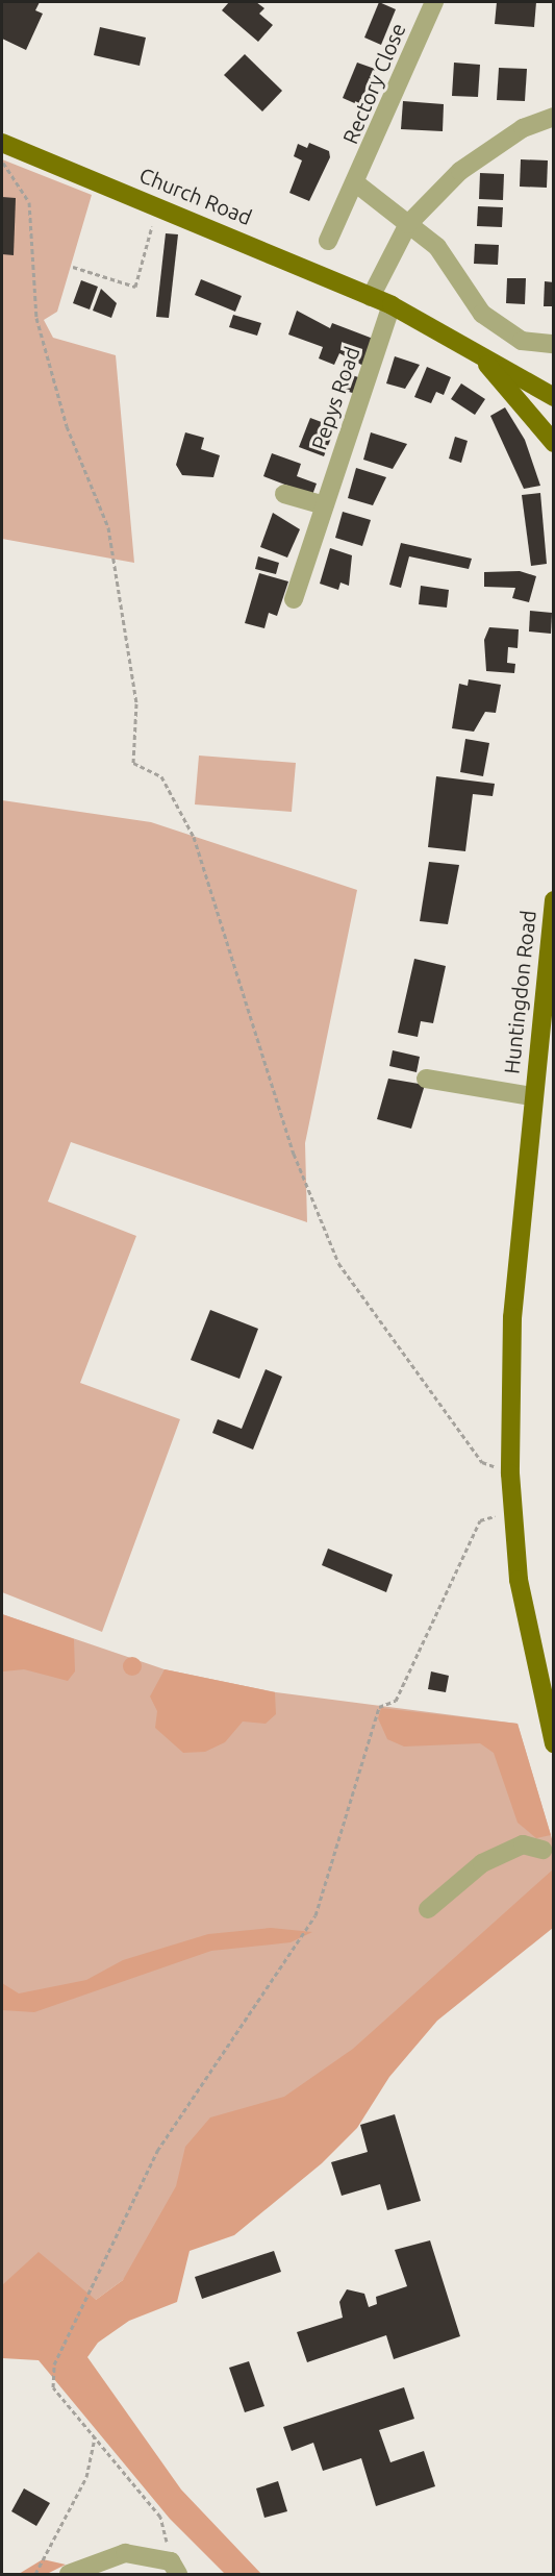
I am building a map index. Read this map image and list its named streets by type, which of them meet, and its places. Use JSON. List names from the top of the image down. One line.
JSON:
{"streets":{"main road":["Church Road","Huntingdon Road"],"street":["Rectory Close","Pepys Road"]}}
